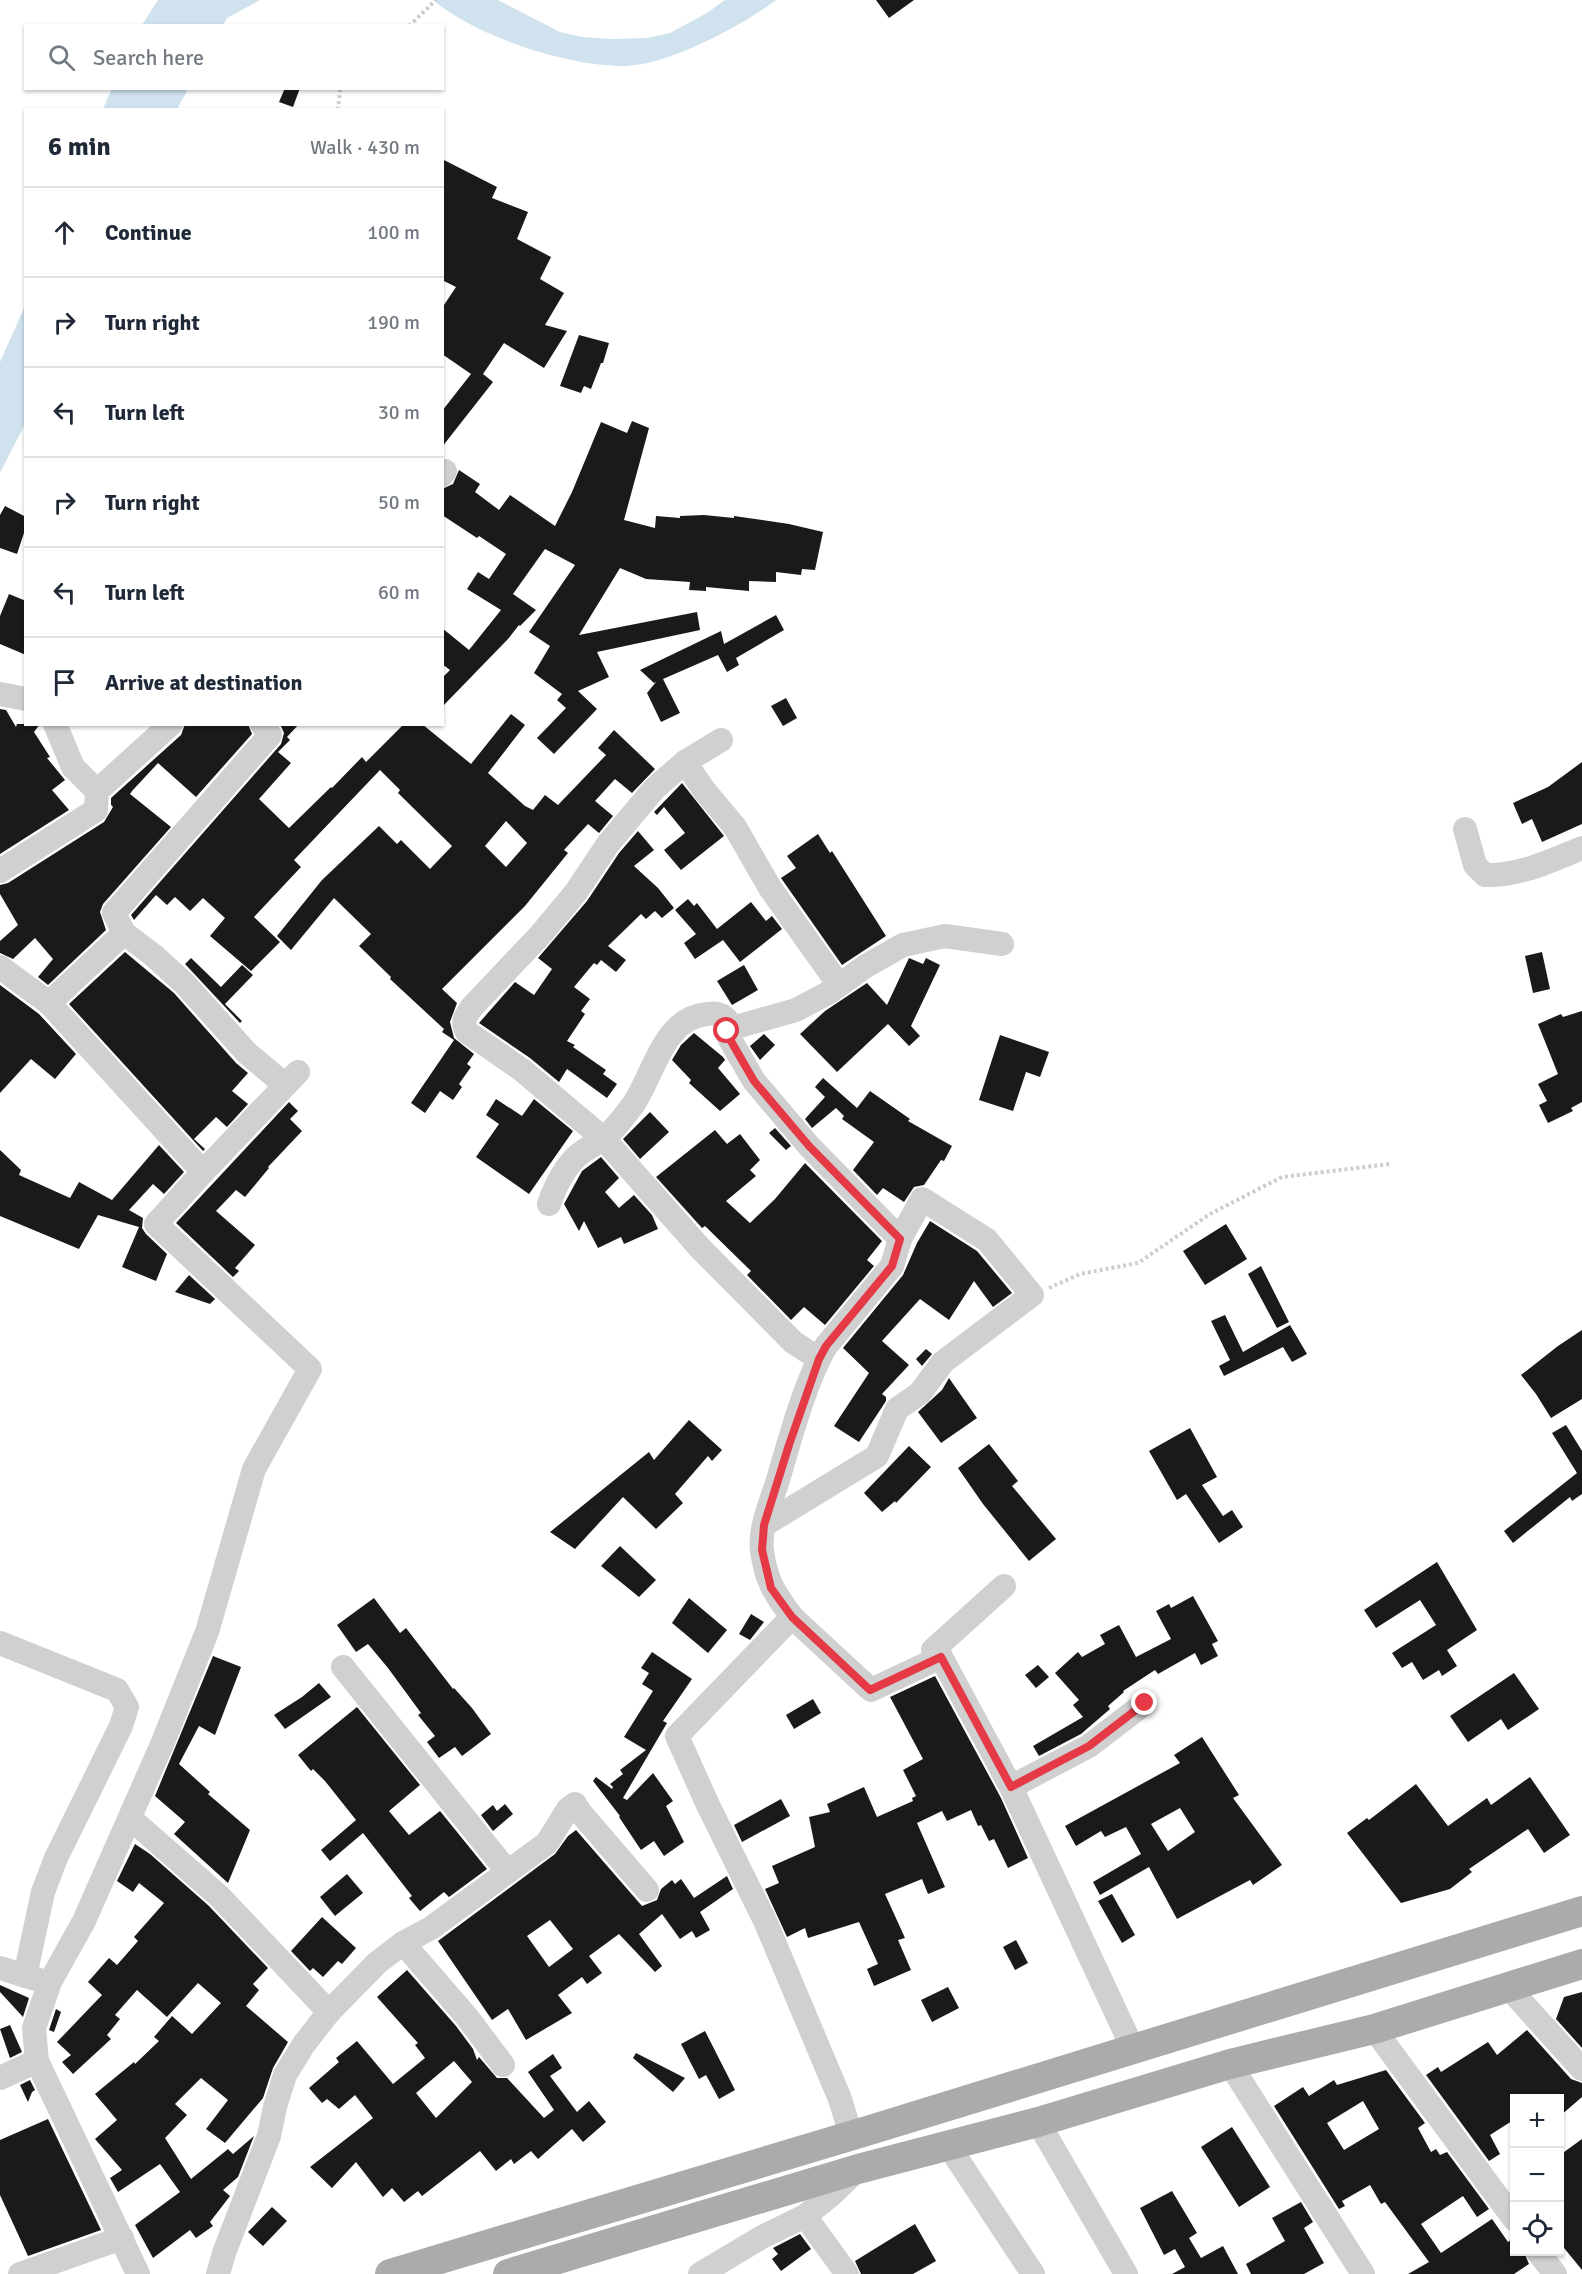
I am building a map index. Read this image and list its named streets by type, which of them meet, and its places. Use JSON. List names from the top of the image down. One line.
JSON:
{"page":{"search":"Search here","heading":["6 min","Walk · 430 m"],"list":[["Continue","100 m"],["Turn right","190 m"],["Turn left","30 m"],["Turn right","50 m"],["Turn left","60 m"],"Arrive at destination"],"map_buttons":["+","−"]}}
